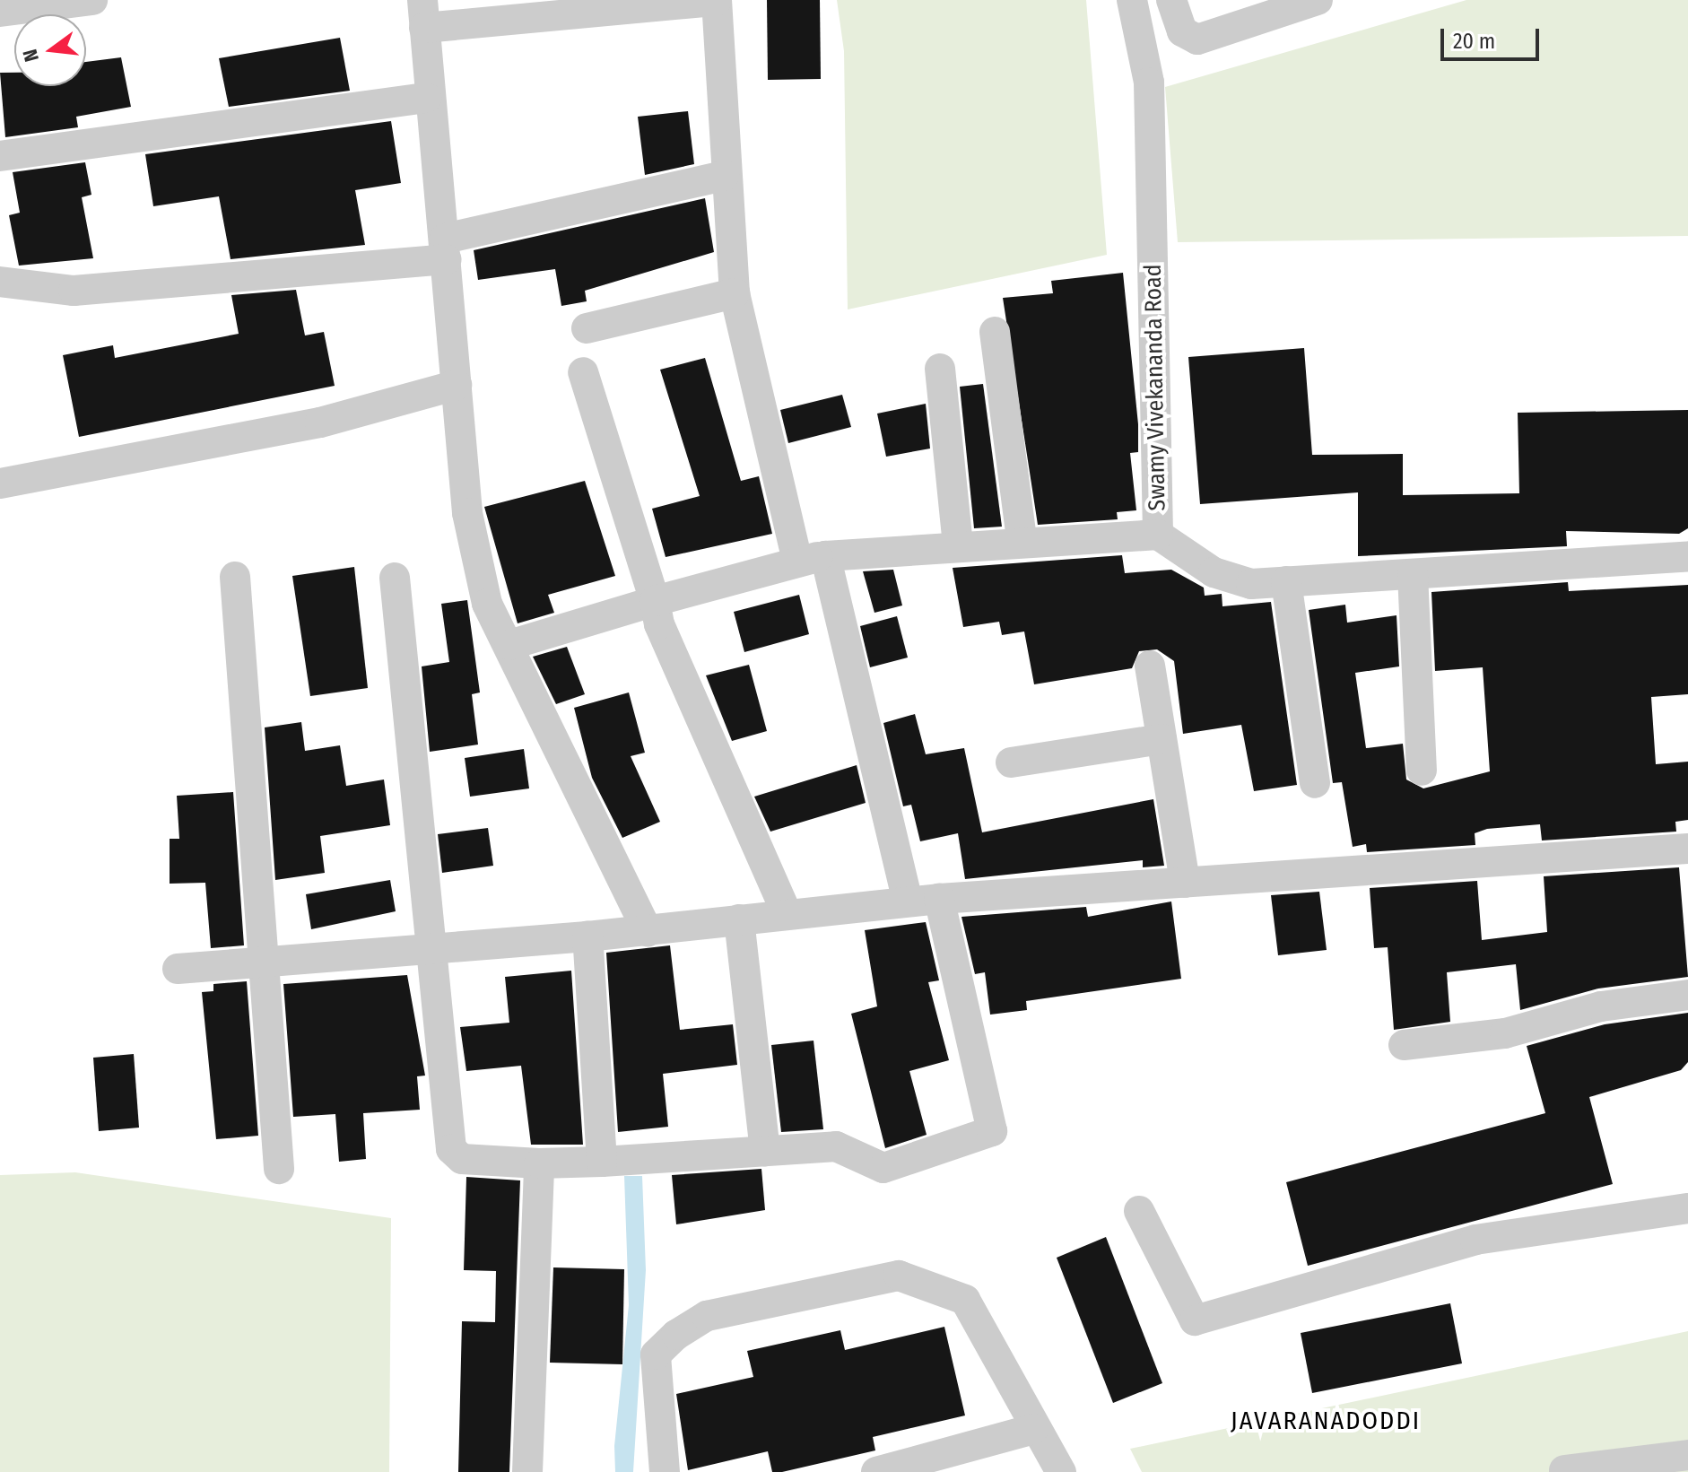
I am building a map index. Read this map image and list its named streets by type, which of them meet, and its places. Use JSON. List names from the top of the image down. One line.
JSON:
{"streets":{"street":["Swamy Vivekananda Road"]},"districts":["JAVARANADODDI"],"scale_bar":"20 m","north":"left"}
